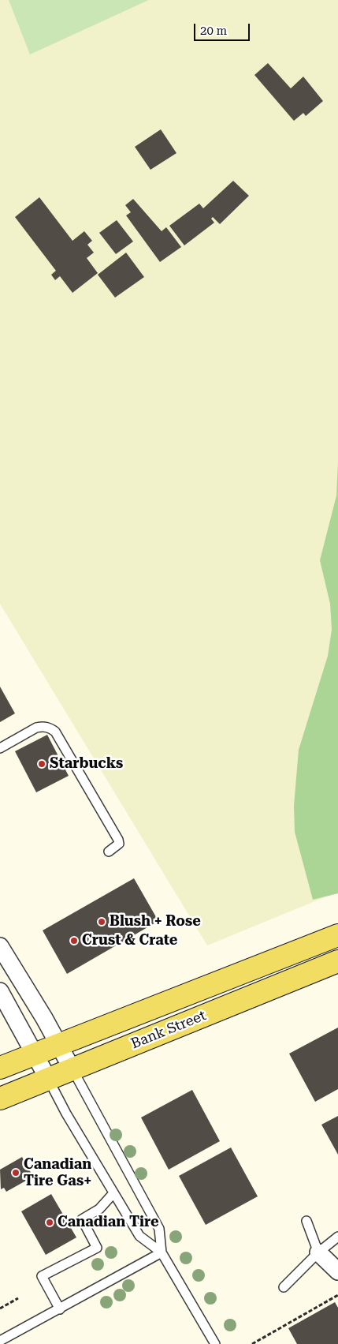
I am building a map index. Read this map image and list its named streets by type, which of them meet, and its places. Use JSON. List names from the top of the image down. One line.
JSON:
{"streets":{"main road":["Bank Street"]},"places":["Starbucks","Blush + Rose","Crust & Crate","Canadian Tire Gas+","Canadian Tire"],"scale_bar":"20 m"}
